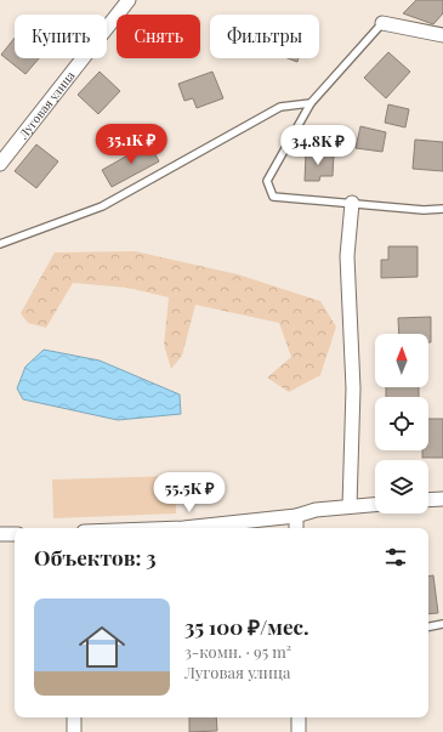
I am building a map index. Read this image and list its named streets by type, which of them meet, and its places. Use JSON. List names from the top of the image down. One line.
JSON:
{"streets":{"street":["Луговая улица"]},"north":"top","page":{"chip":["Купить","Снять","Фильтры"],"price":["35.1K ₽","34.8K ₽","55.5K ₽"],"heading":"Объектов: 3","list":[{"name":"35 100 ₽/мес.","note":"3-комн. · 95 m² · Луговая улица"}]}}
